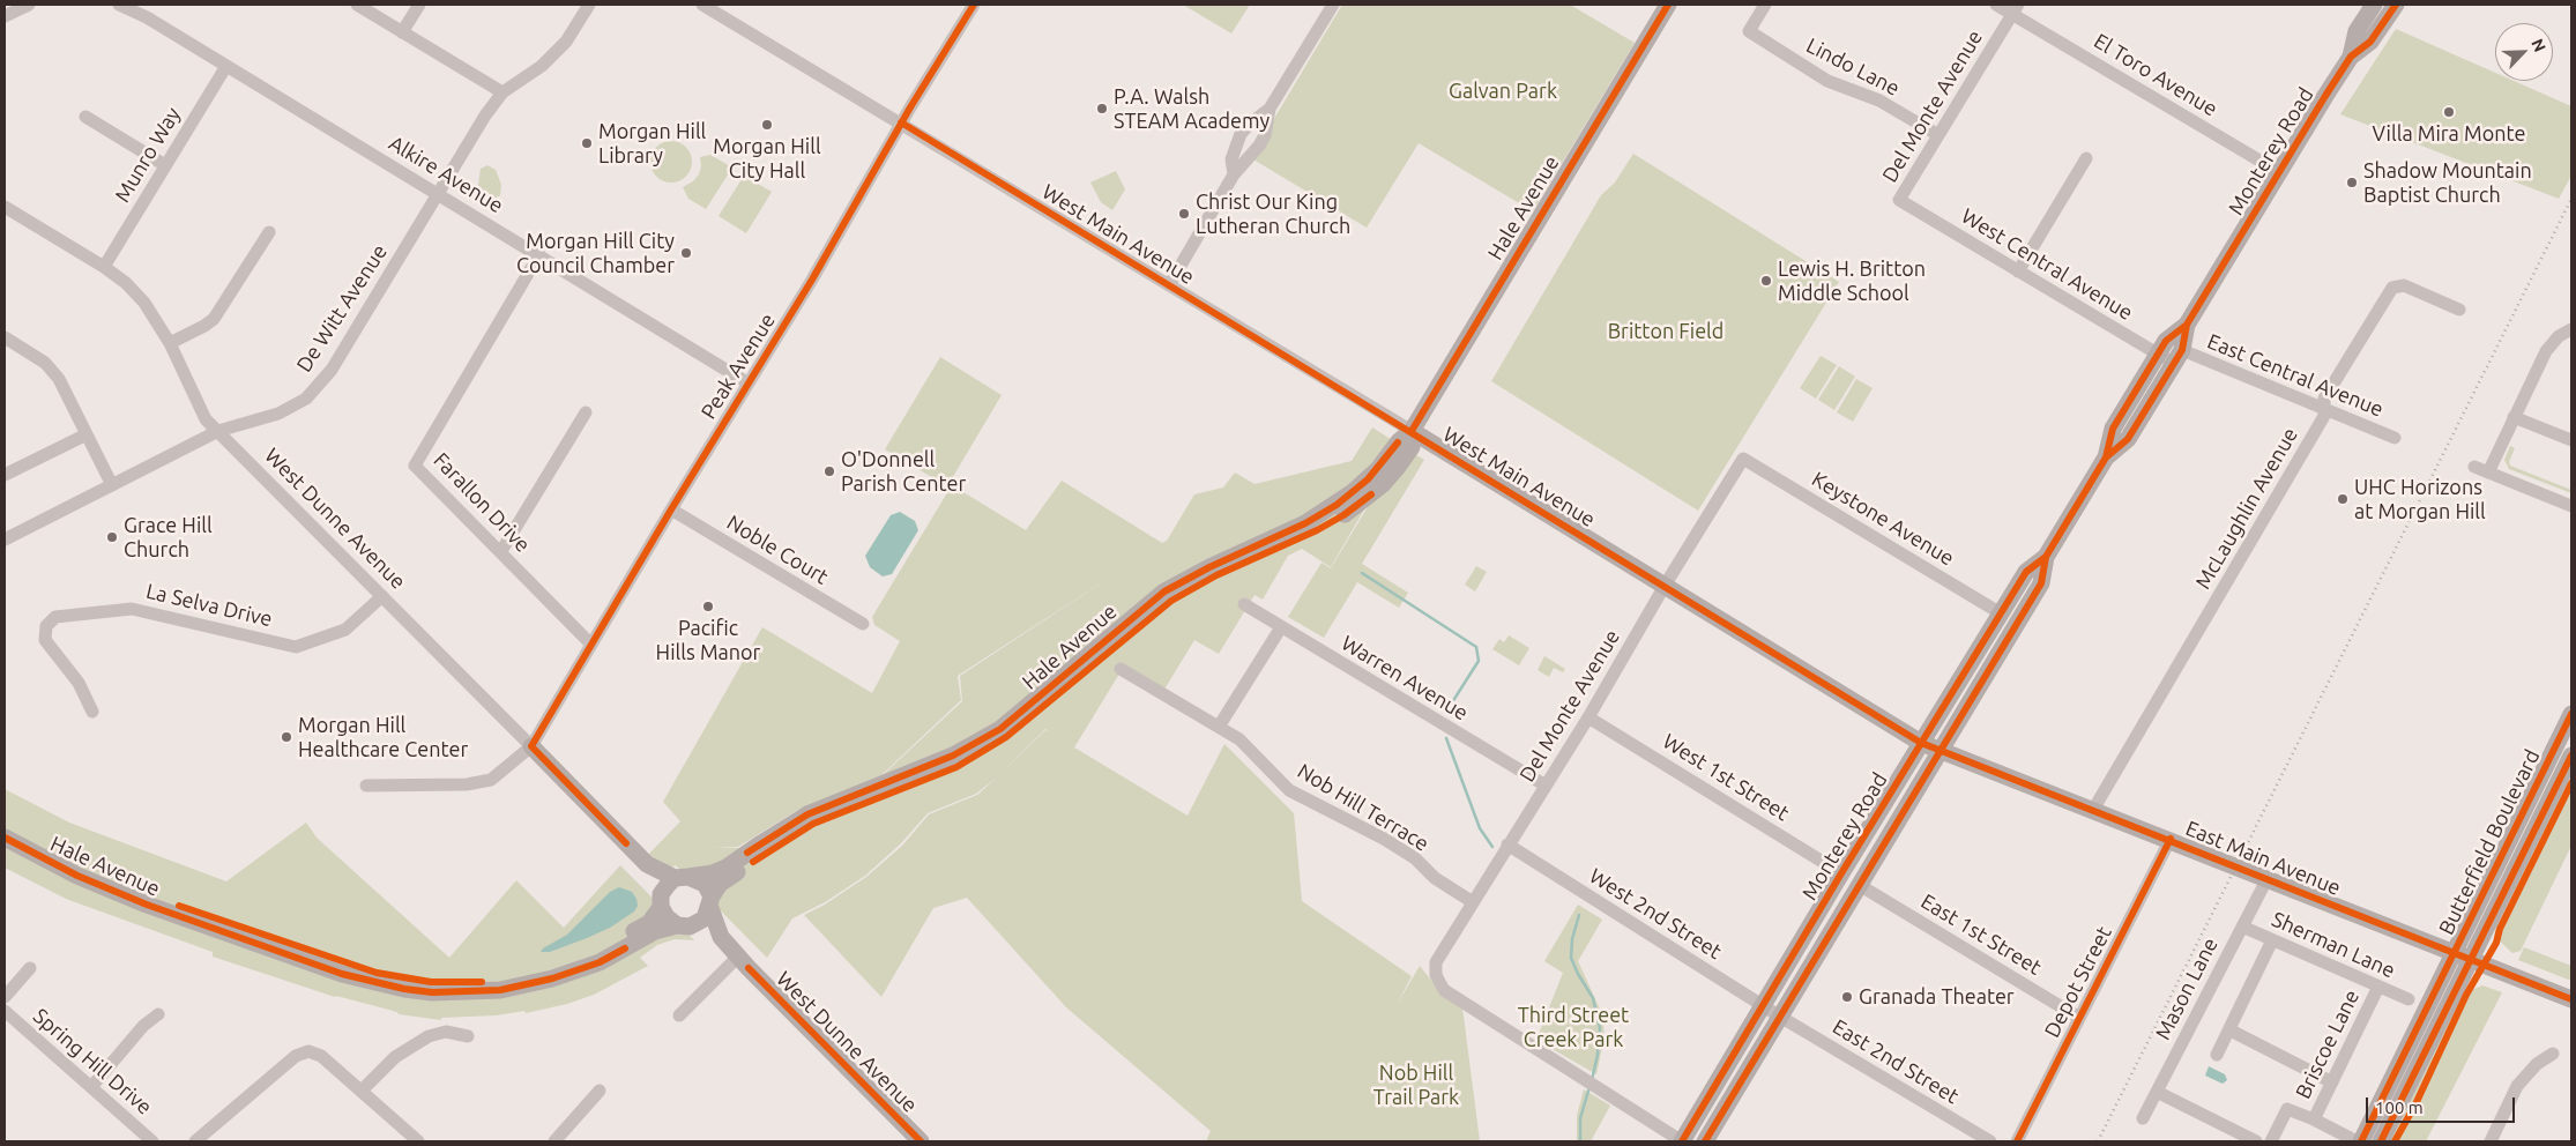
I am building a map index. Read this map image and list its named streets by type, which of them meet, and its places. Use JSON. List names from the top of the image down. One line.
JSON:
{"streets":{"main road":["Monterey Road","Hale Avenue","West Main Avenue","West Dunne Avenue","Butterfield Boulevard","East Main Avenue"],"street":["Lindo Lane","El Toro Avenue","Del Monte Avenue","Munro Way","Alkire Avenue","West Central Avenue","De Witt Avenue","Peak Avenue","East Central Avenue","Farallon Drive","McLaughlin Avenue","Keystone Avenue","Noble Court","La Selva Drive","Warren Avenue","West 1st Street","Nob Hill Terrace","West 2nd Street","East 1st Street","Sherman Lane","Depot Street","Mason Lane","Briscoe Lane","Spring Hill Drive","East 2nd Street"]},"crossings":[["Lindo Lane","Del Monte Avenue"],["El Toro Avenue","Del Monte Avenue"],["El Toro Avenue","Monterey Road"],["Del Monte Avenue","Monterey Road"],["Del Monte Avenue","West Main Avenue"],["Del Monte Avenue","West Central Avenue"],["Del Monte Avenue","Keystone Avenue"],["Del Monte Avenue","Warren Avenue"],["Del Monte Avenue","West 1st Street"],["Del Monte Avenue","Nob Hill Terrace"],["Del Monte Avenue","West 2nd Street"],["Monterey Road","West Main Avenue"],["Monterey Road","West Central Avenue"],["Monterey Road","East Central Avenue"],["Monterey Road","Keystone Avenue"],["Monterey Road","West 1st Street"],["Monterey Road","East Main Avenue"],["Monterey Road","West 2nd Street"],["Monterey Road","East 1st Street"],["Monterey Road","East 2nd Street"],["Munro Way","Alkire Avenue"],["Munro Way","West Dunne Avenue"],["Alkire Avenue","De Witt Avenue"],["Alkire Avenue","Peak Avenue"],["Alkire Avenue","Farallon Drive"],["Hale Avenue","West Main Avenue"],["Hale Avenue","West Dunne Avenue"],["West Main Avenue","Peak Avenue"],["West Main Avenue","East Main Avenue"],["West Central Avenue","East Central Avenue"],["De Witt Avenue","West Dunne Avenue"],["Peak Avenue","Farallon Drive"],["Peak Avenue","West Dunne Avenue"],["Peak Avenue","Noble Court"],["East Central Avenue","McLaughlin Avenue"],["McLaughlin Avenue","East Main Avenue"],["West Dunne Avenue","La Selva Drive"],["Butterfield Boulevard","East Main Avenue"],["East Main Avenue","Depot Street"],["East Main Avenue","Mason Lane"],["West 2nd Street","East 2nd Street"],["East 1st Street","Depot Street"],["Sherman Lane","Mason Lane"],["Sherman Lane","Briscoe Lane"]],"parks":["Galvan Park","Britton Field","Third Street Creek Park","Nob Hill Trail Park"],"places":["P.A. Walsh STEAM Academy","Villa Mira Monte","Morgan Hill City Hall","Morgan Hill Library","Shadow Mountain Baptist Church","Christ Our King Lutheran Church","Morgan Hill City Council Chamber","Lewis H. Britton Middle School","O'Donnell Parish Center","UHC Horizons at Morgan Hill","Grace Hill Church","Pacific Hills Manor","Morgan Hill Healthcare Center","Granada Theater"],"scale_bar":"100 m","north":"top right"}
